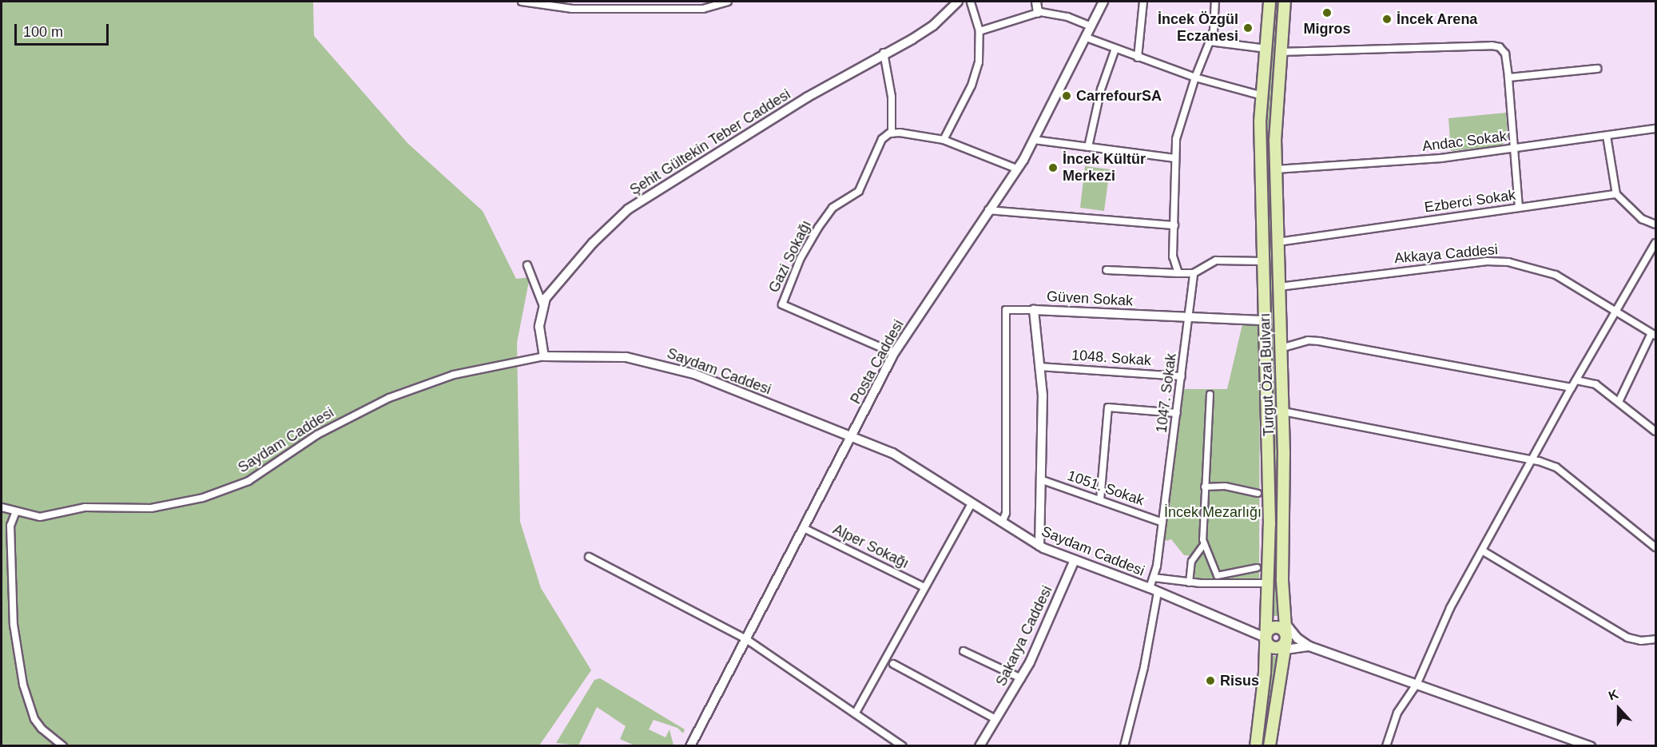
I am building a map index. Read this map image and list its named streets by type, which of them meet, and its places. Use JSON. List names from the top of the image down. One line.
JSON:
{"streets":{"main road":["Turgut Özal Bulvarı"],"street":["Andac Sokak","Şehit Gültekin Teber Caddesi","Ezberci Sokak","Akkaya Caddesi","Gazi Sokağı","Güven Sokak","1048. Sokak","Posta Caddesi","Saydam Caddesi","1047. Sokak","1051. Sokak","Alper Sokağı","Sakarya Caddesi"]},"crossings":[["Andac Sokak","Turgut Özal Bulvarı"],["Şehit Gültekin Teber Caddesi","Saydam Caddesi"],["Ezberci Sokak","Turgut Özal Bulvarı"],["Akkaya Caddesi","Turgut Özal Bulvarı"],["Gazi Sokağı","Posta Caddesi"],["Güven Sokak","1048. Sokak"],["Güven Sokak","Saydam Caddesi"],["Güven Sokak","Turgut Özal Bulvarı"],["Güven Sokak","1047. Sokak"],["Güven Sokak","1051. Sokak"],["1048. Sokak","1047. Sokak"],["Posta Caddesi","Saydam Caddesi"],["Posta Caddesi","Alper Sokağı"],["Saydam Caddesi","Turgut Özal Bulvarı"],["Saydam Caddesi","1047. Sokak"],["Saydam Caddesi","Sakarya Caddesi"],["1047. Sokak","1051. Sokak"]],"parks":["İncek Mezarlığı"],"places":["Migros","İncek Arena","İncek Özgül Eczanesi","CarrefourSA","İncek Kültür Merkezi","Risus"],"scale_bar":"100 m","north":"top"}
